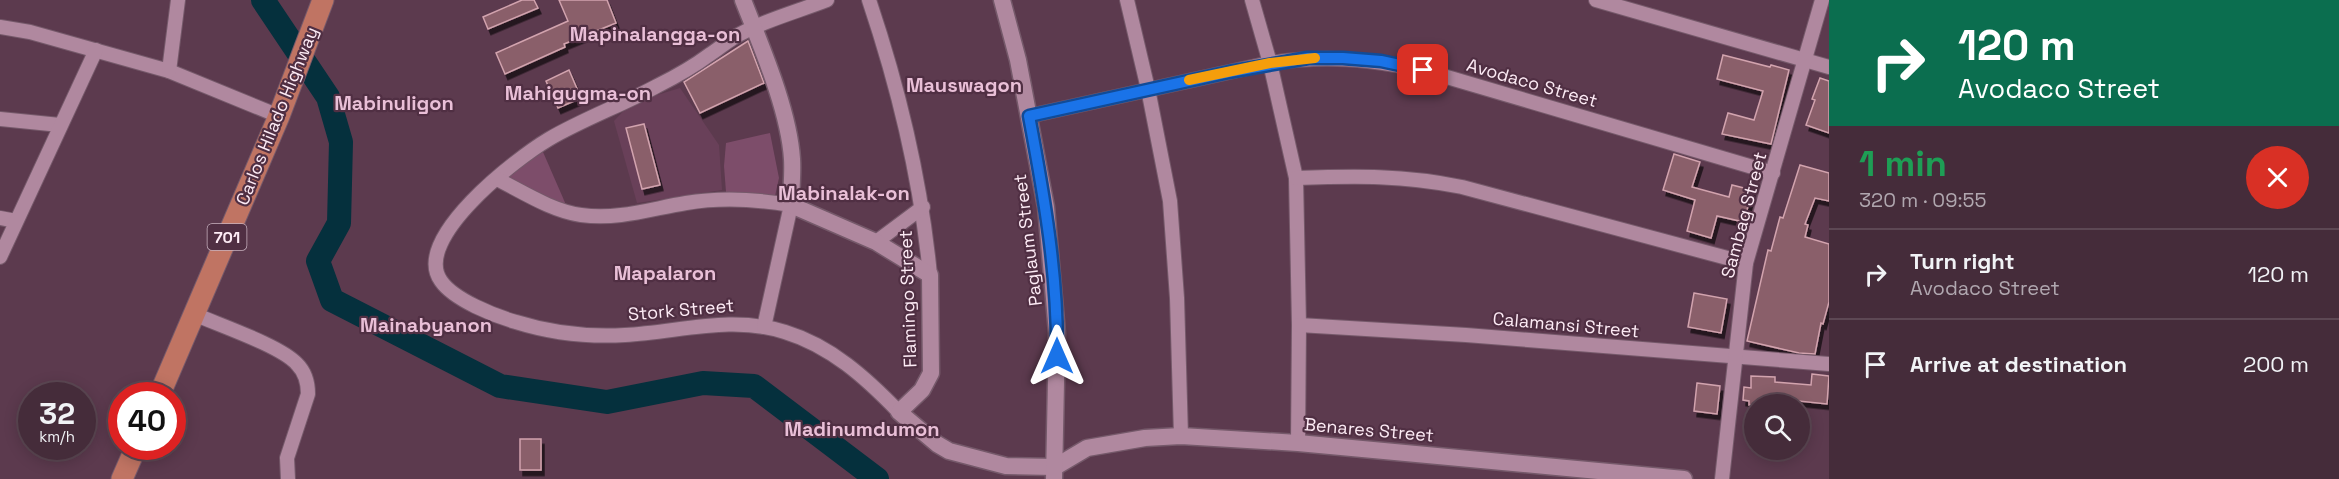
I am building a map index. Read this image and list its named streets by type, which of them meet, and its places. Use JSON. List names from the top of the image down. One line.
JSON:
{"streets":{"main road":["Carlos Hilado Highway","701"],"street":["Avodaco Street","Sambag Street","Paglaum Street","Flamingo Street","Stork Street","Calamansi Street","Benares Street"]},"crossings":[["Avodaco Street","Sambag Street"],["Avodaco Street","Paglaum Street"],["Sambag Street","Calamansi Street"],["Paglaum Street","Stork Street"],["Paglaum Street","Benares Street"],["Flamingo Street","Stork Street"],["Stork Street","Benares Street"]],"districts":["Mapinalangga-on","Mauswagon","Mahigugma-on","Mabinuligon","Mabinalak-on","Mapalaron","Mainabyanon","Madinumdumon"],"page":{"turn":["120 m","Avodaco Street"],"heading":["1 min","320 m · 09:55"],"list":[{"name":"Turn right","note":"Avodaco Street","value":"120 m"},{"name":"Arrive at destination","value":"200 m"}],"speed":"32 km/h","limit":"40"}}
